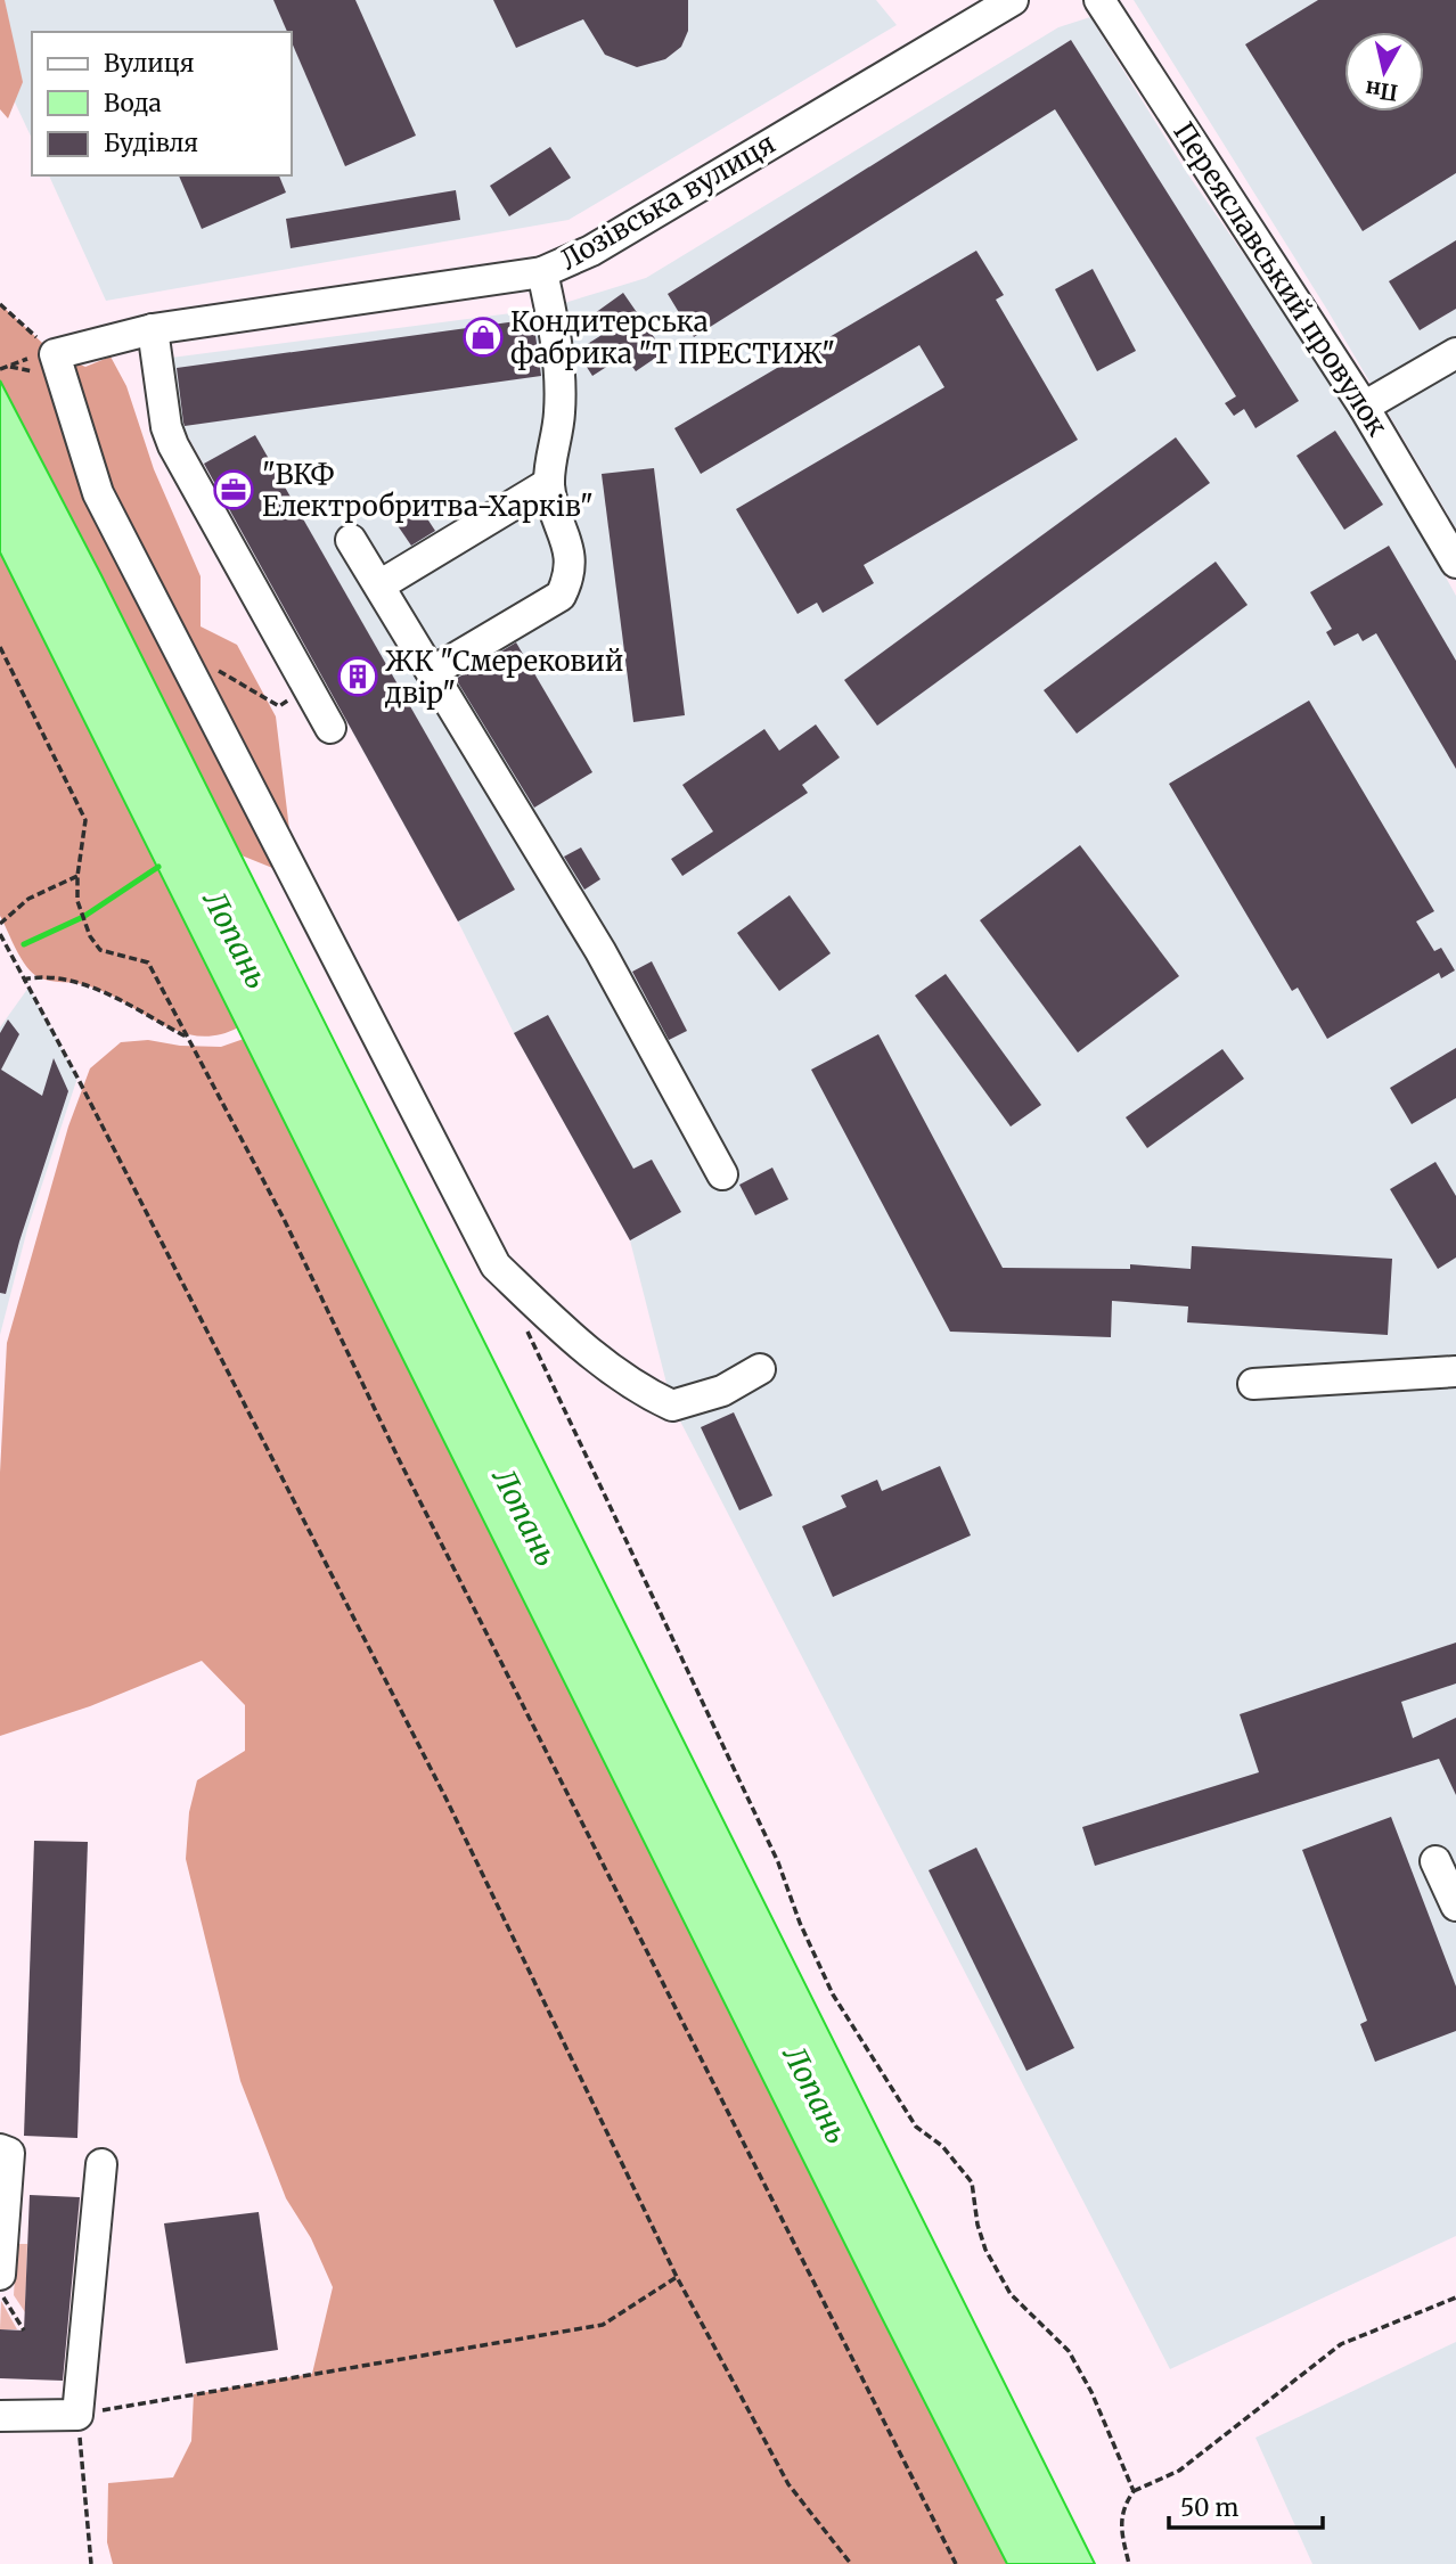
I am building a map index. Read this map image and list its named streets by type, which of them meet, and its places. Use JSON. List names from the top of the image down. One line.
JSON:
{"streets":{"street":["Лозівська вулиця","Переяславський провулок"]},"water":["Лопань"],"places":{"shop":["Кондитерська фабрика \"Т ПРЕСТИЖ\""],"office":["\"ВКФ Електробритва-Харків\""],"building":["ЖК \"Смерековий двір\""]},"legend":["Вулиця","Вода","Будівля"],"scale_bar":"50 m","north":"bottom"}
